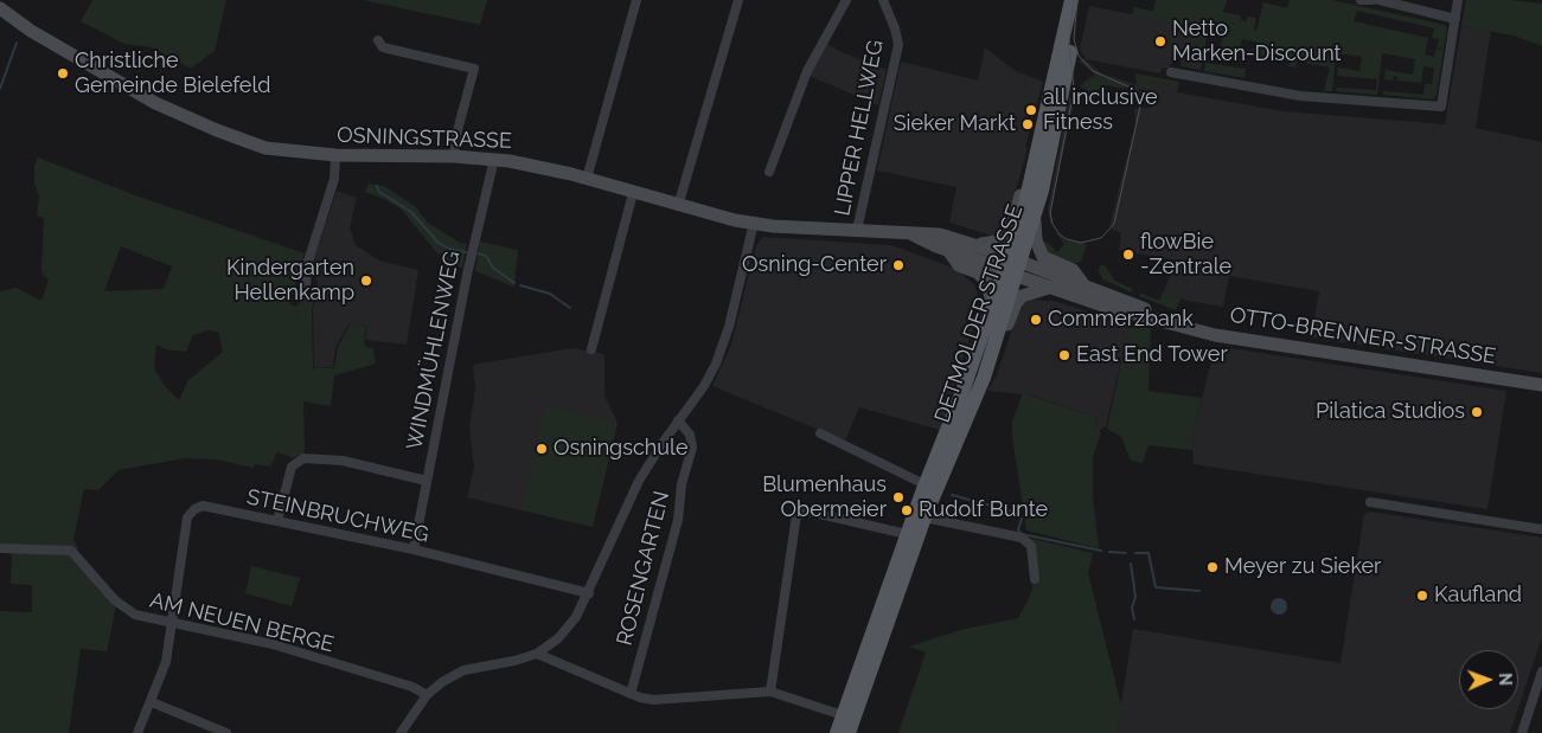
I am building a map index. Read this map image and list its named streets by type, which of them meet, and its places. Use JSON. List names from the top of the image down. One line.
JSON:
{"streets":{"main road":["OSNINGSTRASSE","DETMOLDER STRASSE","OTTO-BRENNER-STRASSE"],"street":["LIPPER HELLWEG","WINDMÜHLENWEG","STEINBRUCHWEG","ROSENGARTEN","AM NEUEN BERGE"]},"crossings":[["LIPPER HELLWEG","OSNINGSTRASSE"],["OSNINGSTRASSE","DETMOLDER STRASSE"],["OSNINGSTRASSE","OTTO-BRENNER-STRASSE"],["OSNINGSTRASSE","WINDMÜHLENWEG"],["DETMOLDER STRASSE","OTTO-BRENNER-STRASSE"],["WINDMÜHLENWEG","STEINBRUCHWEG"],["STEINBRUCHWEG","AM NEUEN BERGE"]],"places":["Netto Marken-Discount","Christliche Gemeinde Bielefeld","all inclusive Fitness","Sieker Markt","flowBie -Zentrale","Osning-Center","Kindergarten Hellenkamp","Commerzbank","East End Tower","Pilatica Studios","Osningschule","Blumenhaus Obermeier","Rudolf Bunte","Meyer zu Sieker","Kaufland"],"north":"right"}
